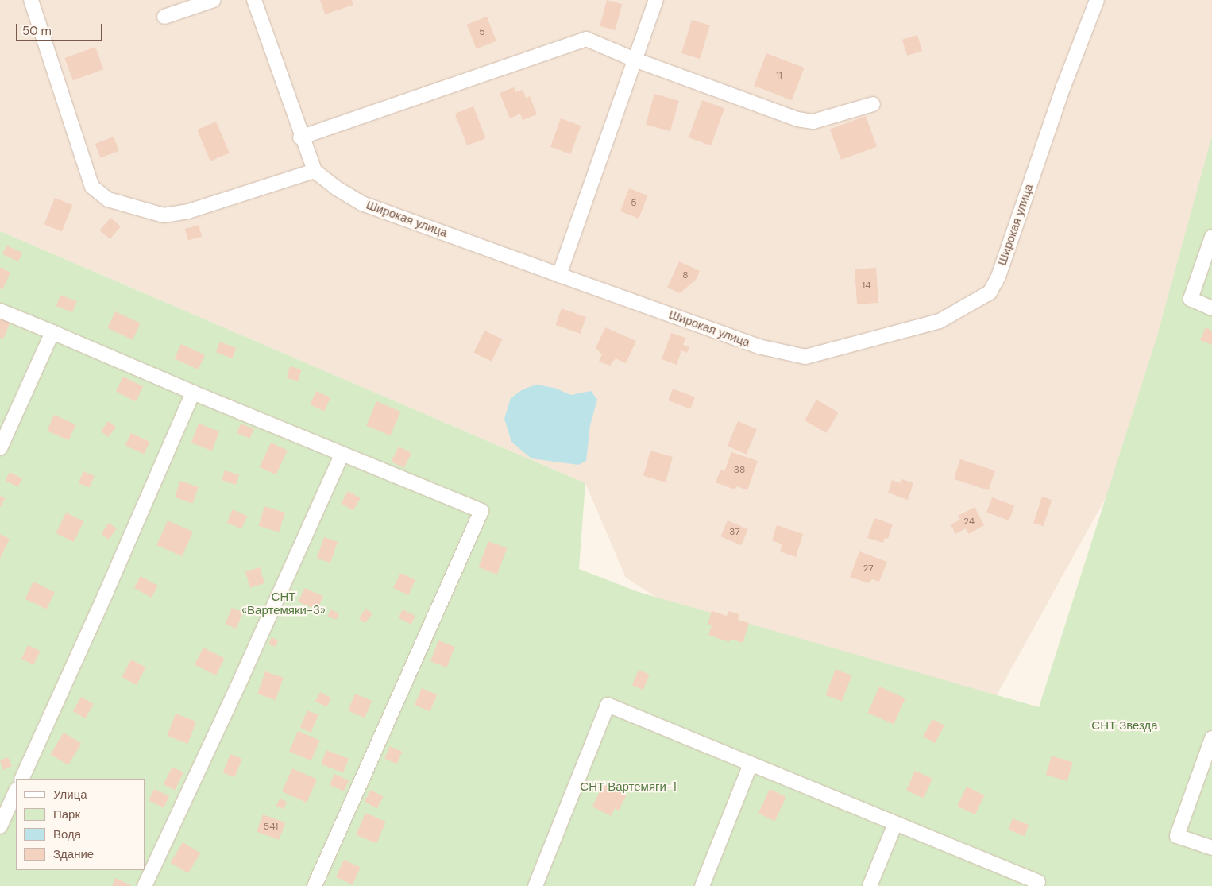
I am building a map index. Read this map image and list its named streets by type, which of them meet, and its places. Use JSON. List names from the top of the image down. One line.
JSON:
{"streets":{"street":["Широкая улица"]},"parks":["СНТ «Вартемяки-3»","СНТ Звезда","СНТ Вартемяги-1"],"house_numbers":["5","11","5","8","14","38","24","37","27","541"],"legend":["Улица","Парк","Вода","Здание"],"scale_bar":"50 m"}
